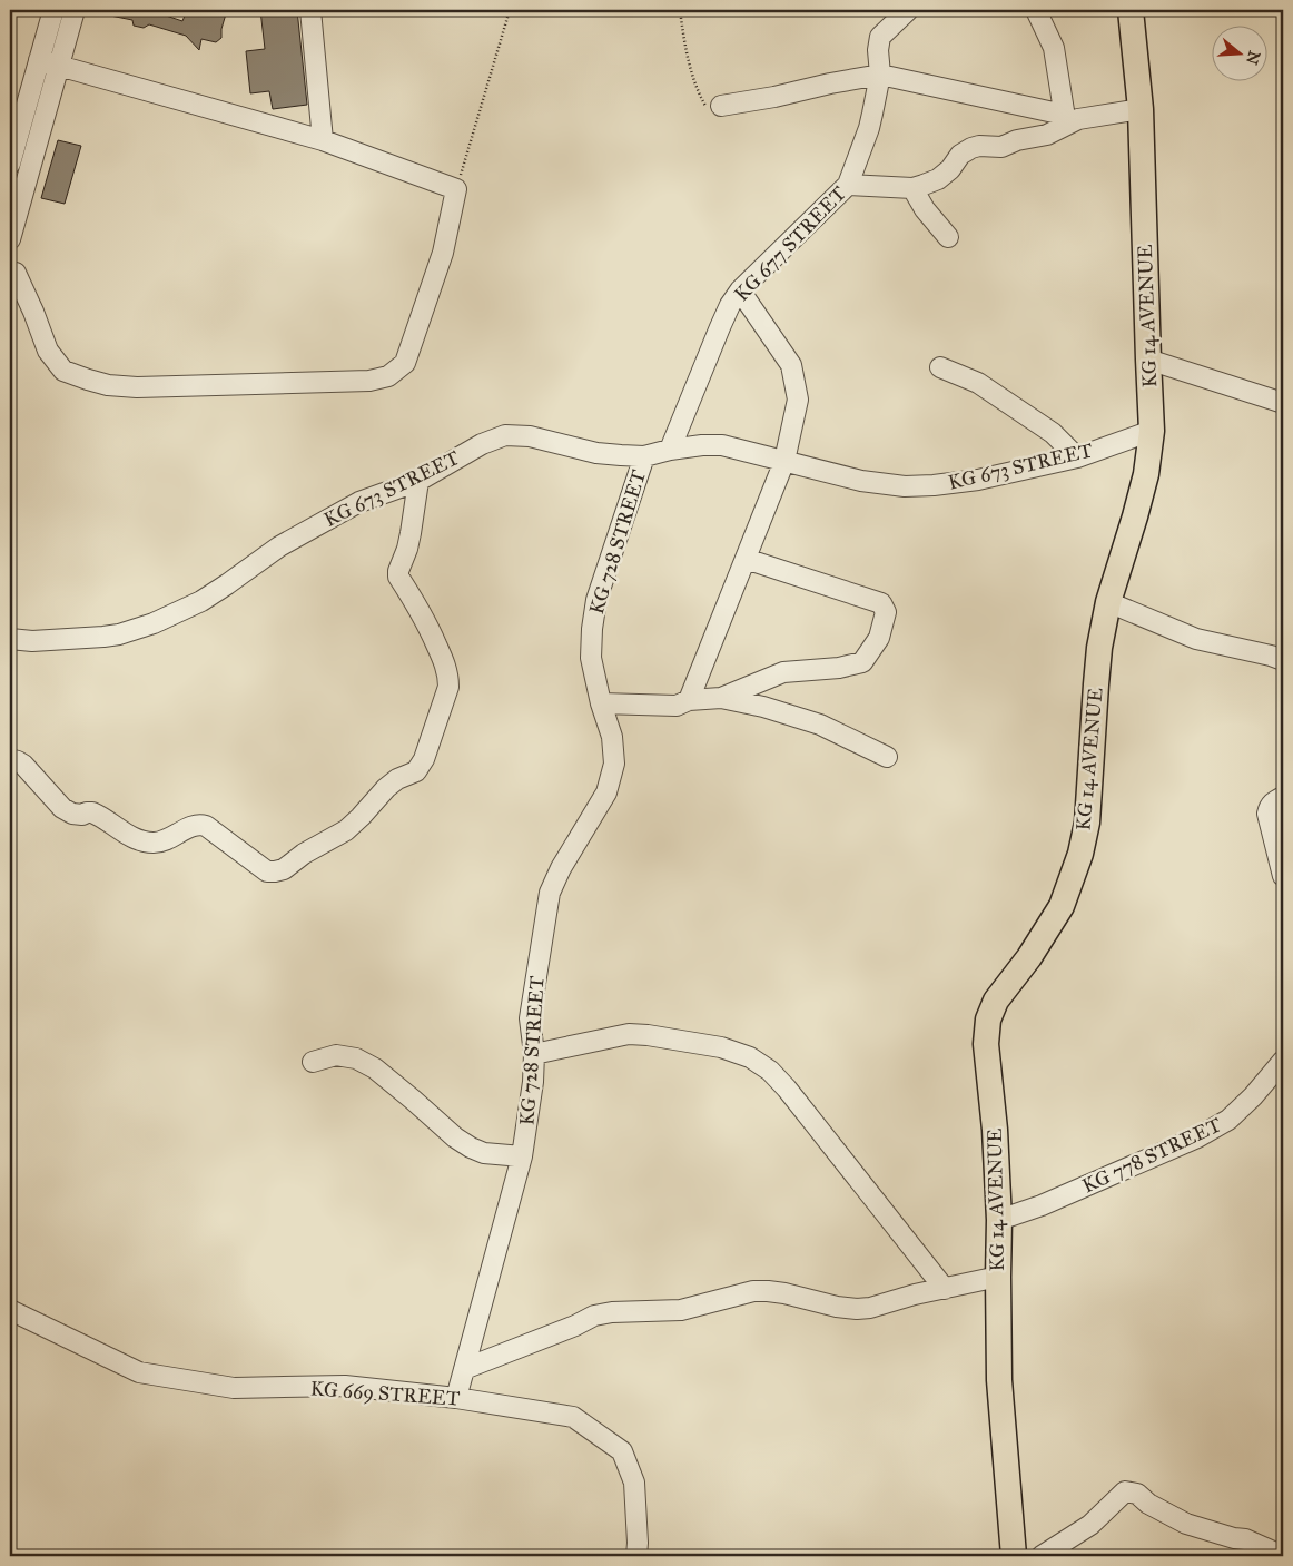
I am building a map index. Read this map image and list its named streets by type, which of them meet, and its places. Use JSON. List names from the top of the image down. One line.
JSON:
{"streets":{"main road":["KG 14 AVENUE"],"street":["KG 677 STREET","KG 673 STREET","KG 728 STREET","KG 778 STREET","KG 669 STREET"]},"crossings":[["KG 677 STREET","KG 673 STREET"],["KG 14 AVENUE","KG 673 STREET"],["KG 14 AVENUE","KG 778 STREET"],["KG 673 STREET","KG 728 STREET"],["KG 728 STREET","KG 669 STREET"]],"north":"right"}
